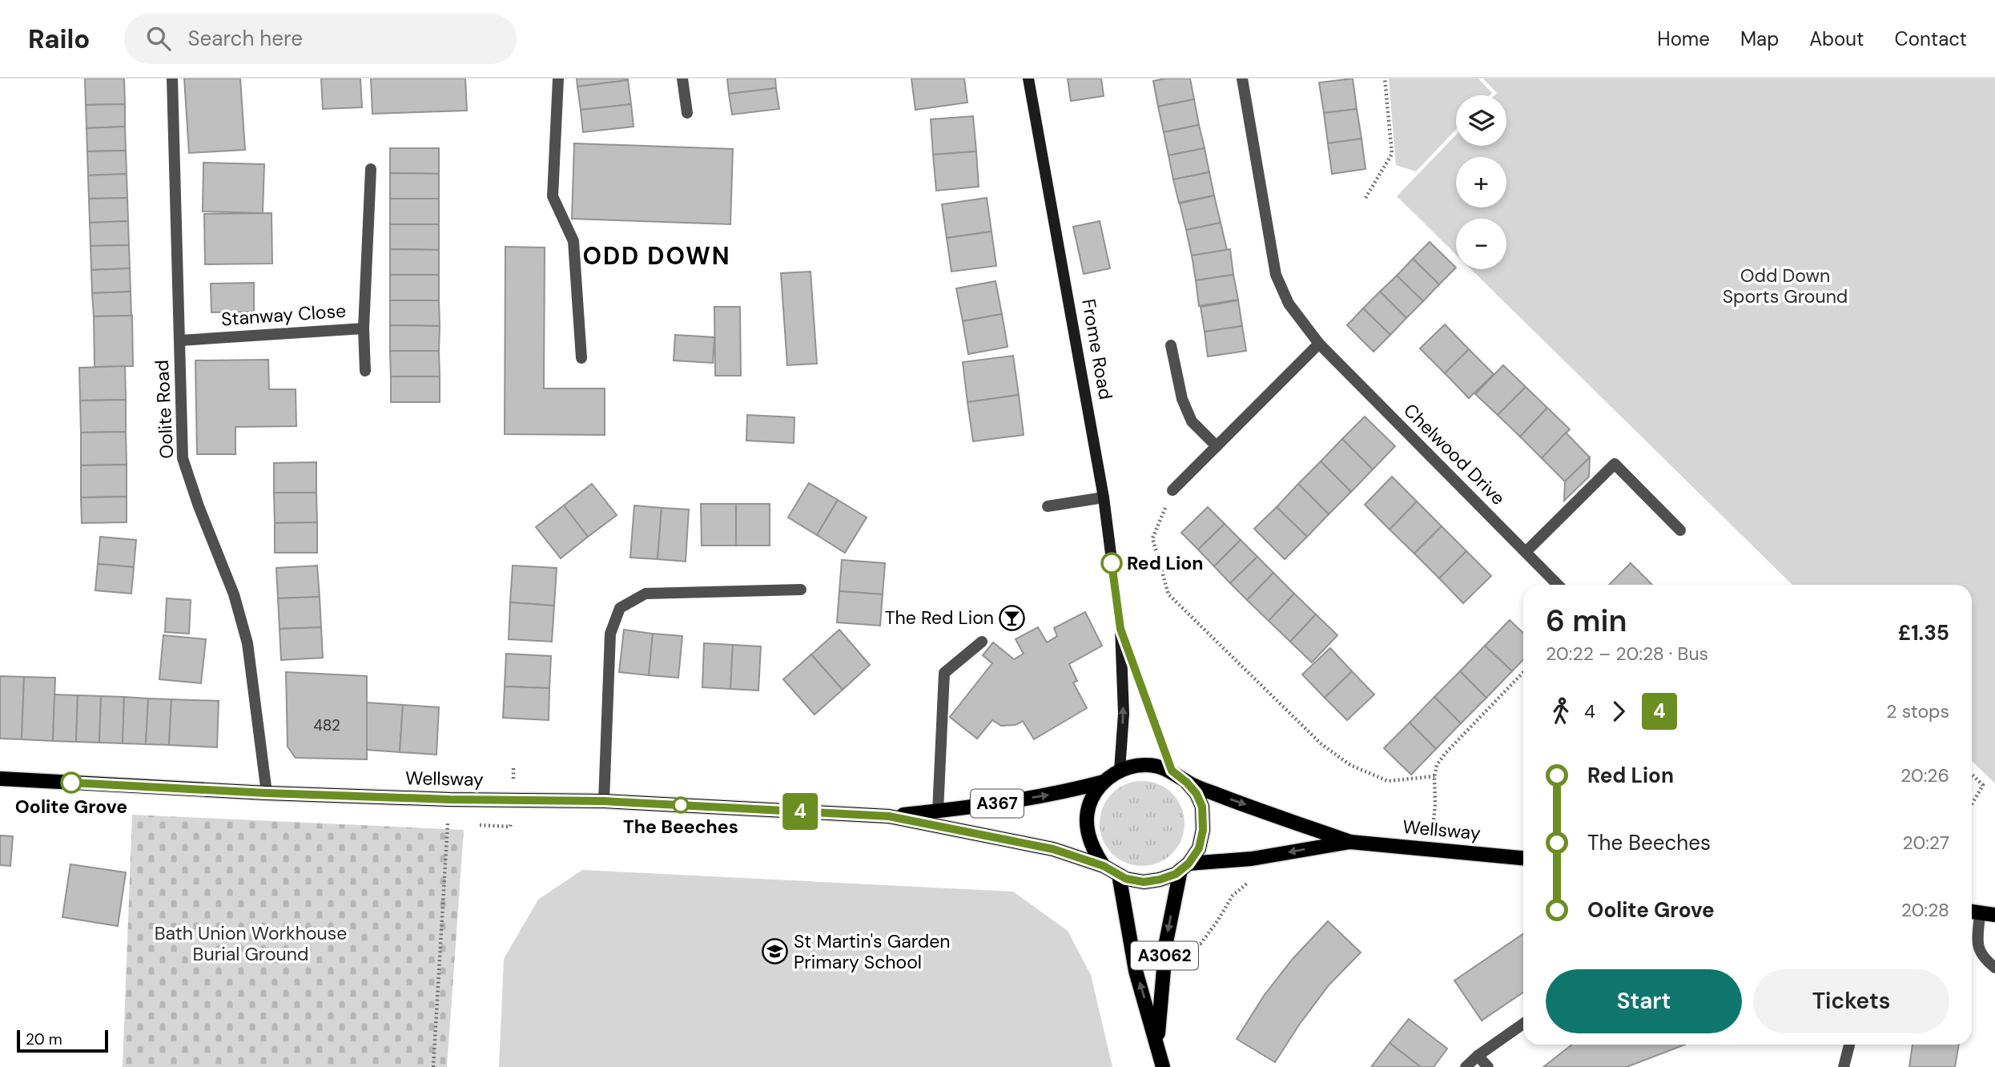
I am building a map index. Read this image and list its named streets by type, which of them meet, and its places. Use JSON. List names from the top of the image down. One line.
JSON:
{"streets":{"main road":["Wellsway","A367","A3062"],"street":["Stanway Close","Frome Road","Oolite Road","Chelwood Drive"]},"crossings":[["Stanway Close","Oolite Road"],["Frome Road","Wellsway"],["Frome Road","A3062"],["Oolite Road","Wellsway"],["Wellsway","A3062"]],"districts":["ODD DOWN"],"parks":["Odd Down Sports Ground","Bath Union Workhouse Burial Ground"],"places":{"other":["Red Lion","Oolite Grove","The Beeches"],"bar":["The Red Lion"],"school or university":["St Martin's Garden Primary School"]},"lines":["bus line 4"],"house_numbers":["482"],"scale_bar":"20 m","page":{"header":"Railo","search":"Search here","nav":["Home","Map","About","Contact"],"on_map":"4","map_buttons":["+","−"],"heading":["6 min","20:22 – 20:28 · Bus","£1.35"],"legs":["4","4","2 stops"],"list":[{"name":"Red Lion","value":"20:26"},{"name":"The Beeches","value":"20:27"},{"name":"Oolite Grove","value":"20:28"}],"buttons":["Start","Tickets"],"scale":"20 m"}}
